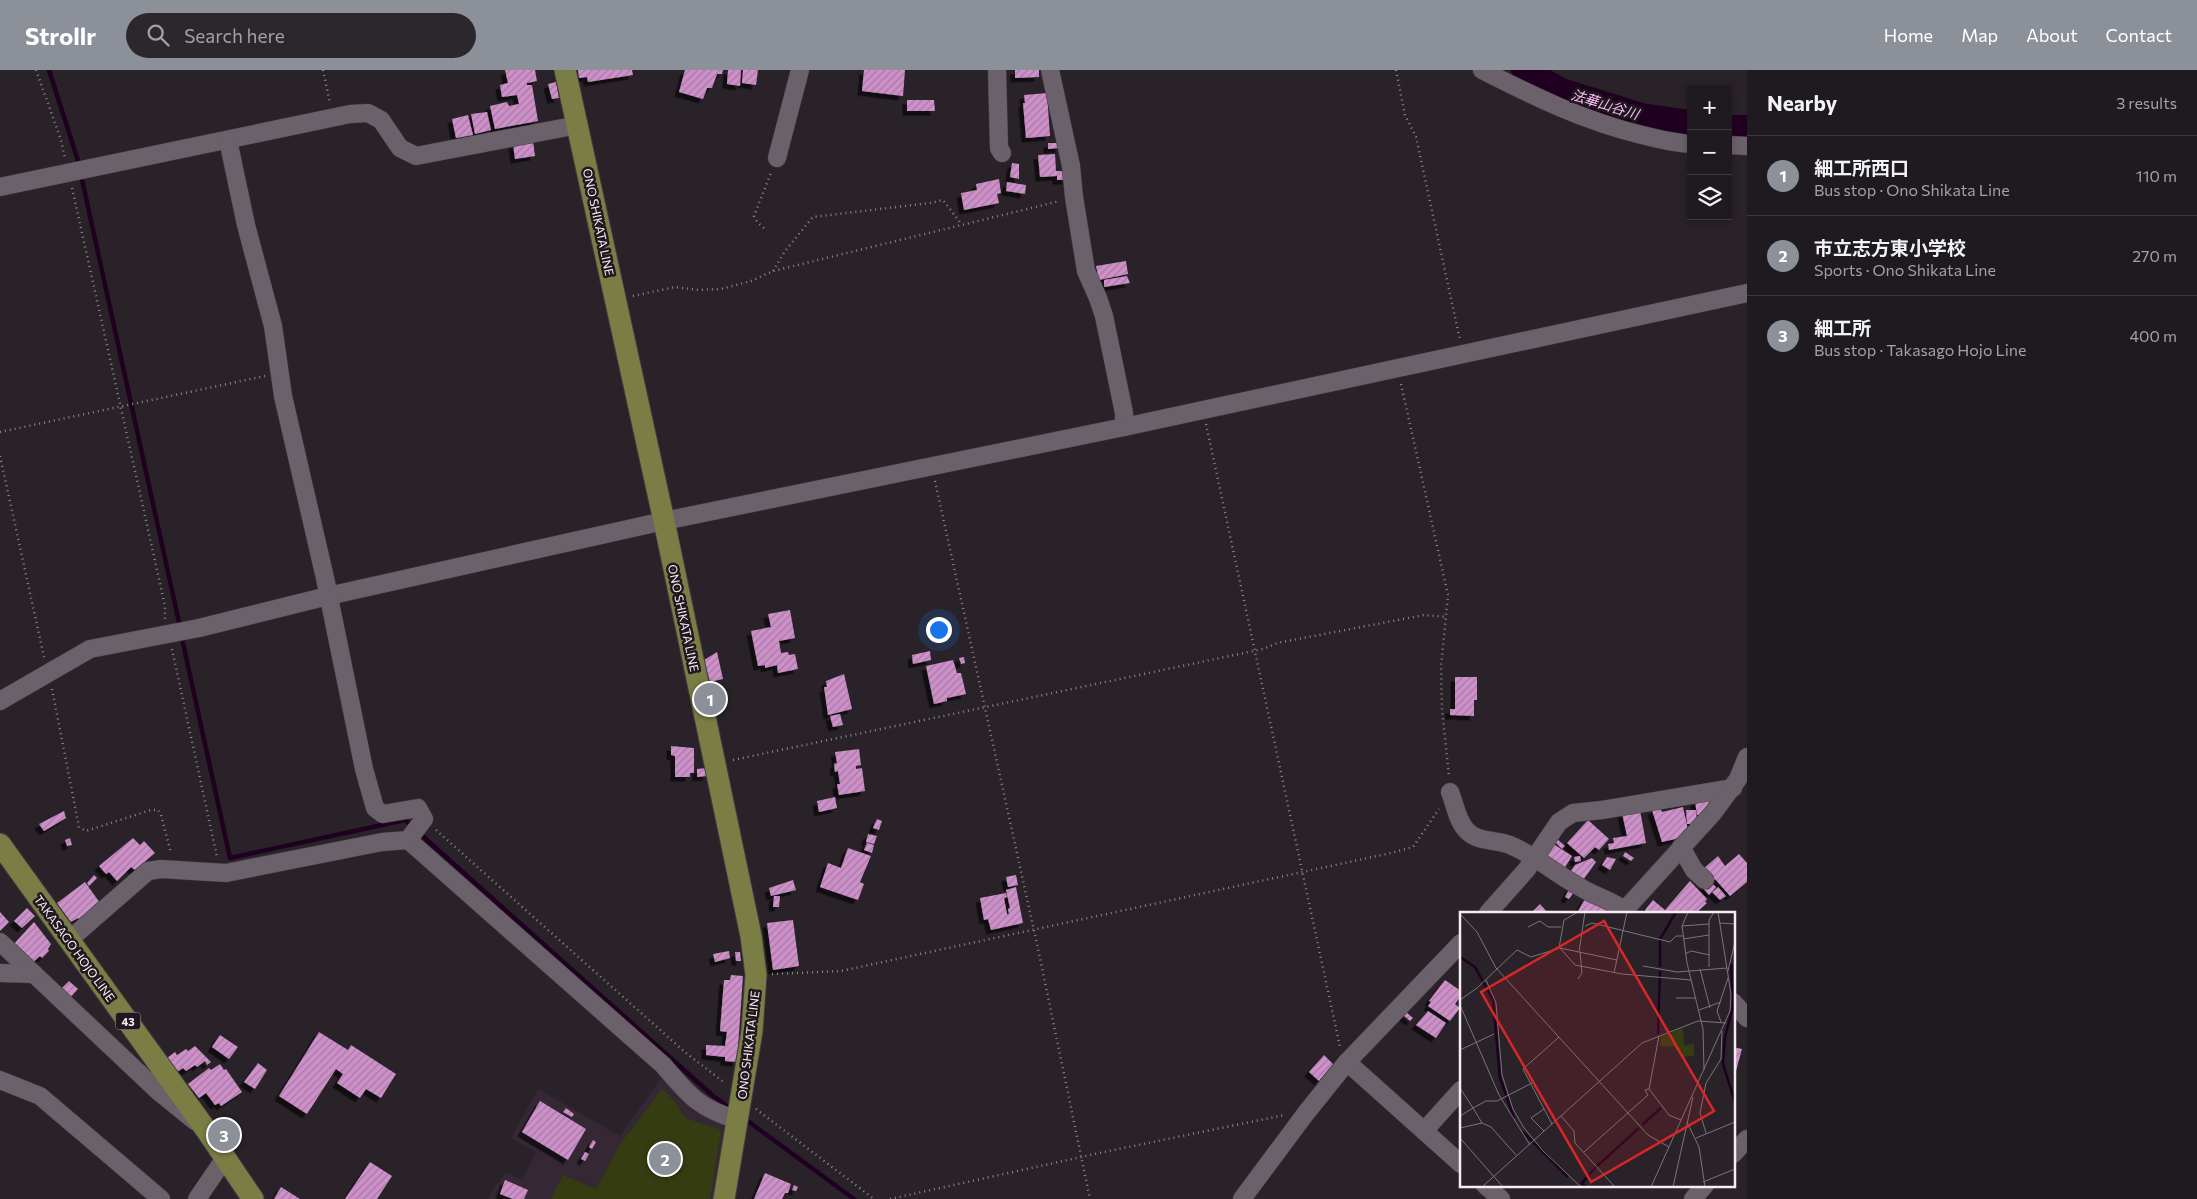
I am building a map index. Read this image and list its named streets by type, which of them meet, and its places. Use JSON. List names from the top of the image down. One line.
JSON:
{"streets":{"main road":["ONO SHIKATA LINE","TAKASAGO HOJO LINE","43"]},"water":["法華山谷川"],"page":{"header":"Strollr","search":"Search here","nav":["Home","Map","About","Contact"],"heading":["Nearby","3 results"],"map_buttons":["+","−"],"list":[{"mark":"1","name":"細工所西口","note":"Bus stop · Ono Shikata Line","value":"110 m"},{"mark":"2","name":"市立志方東小学校","note":"Sports · Ono Shikata Line","value":"270 m"},{"mark":"3","name":"細工所","note":"Bus stop · Takasago Hojo Line","value":"400 m"}],"pins":["1","3","2"]}}
